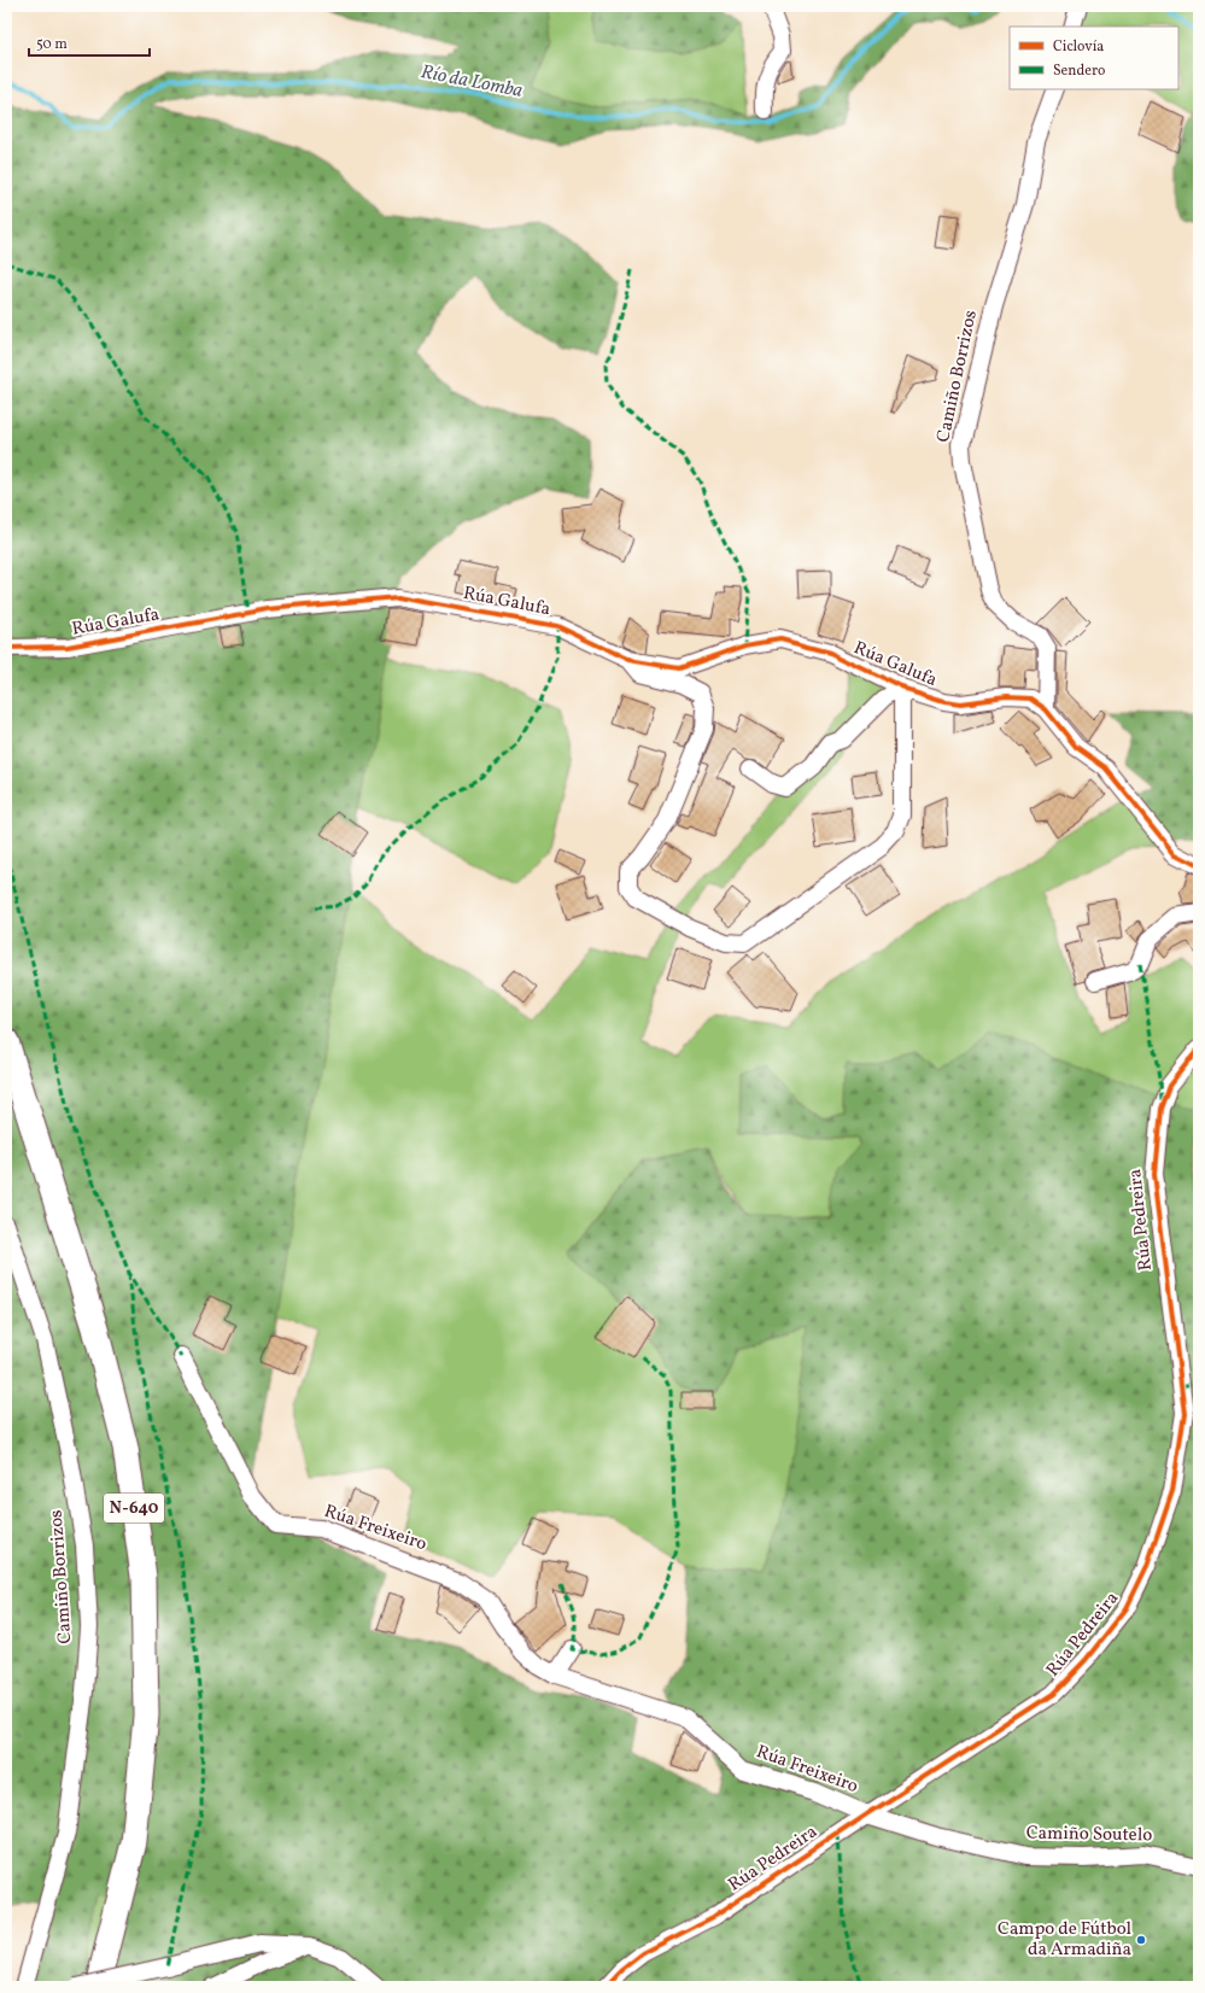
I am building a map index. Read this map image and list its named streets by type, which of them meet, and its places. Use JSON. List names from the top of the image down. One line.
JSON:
{"streets":{"highway":["N-640"],"street":["Camiño Borrizos","Rúa Galufa","Rúa Pedreira","Rúa Freixeiro","Camiño Soutelo"]},"crossings":[["Camiño Borrizos","Rúa Galufa"],["Rúa Pedreira","Rúa Freixeiro"],["Rúa Pedreira","Camiño Soutelo"],["Rúa Freixeiro","Camiño Soutelo"]],"water":["Río da Lomba"],"places":["Campo de Fútbol da Armadiña"],"legend":["Ciclovía","Sendero"],"scale_bar":"50 m"}
